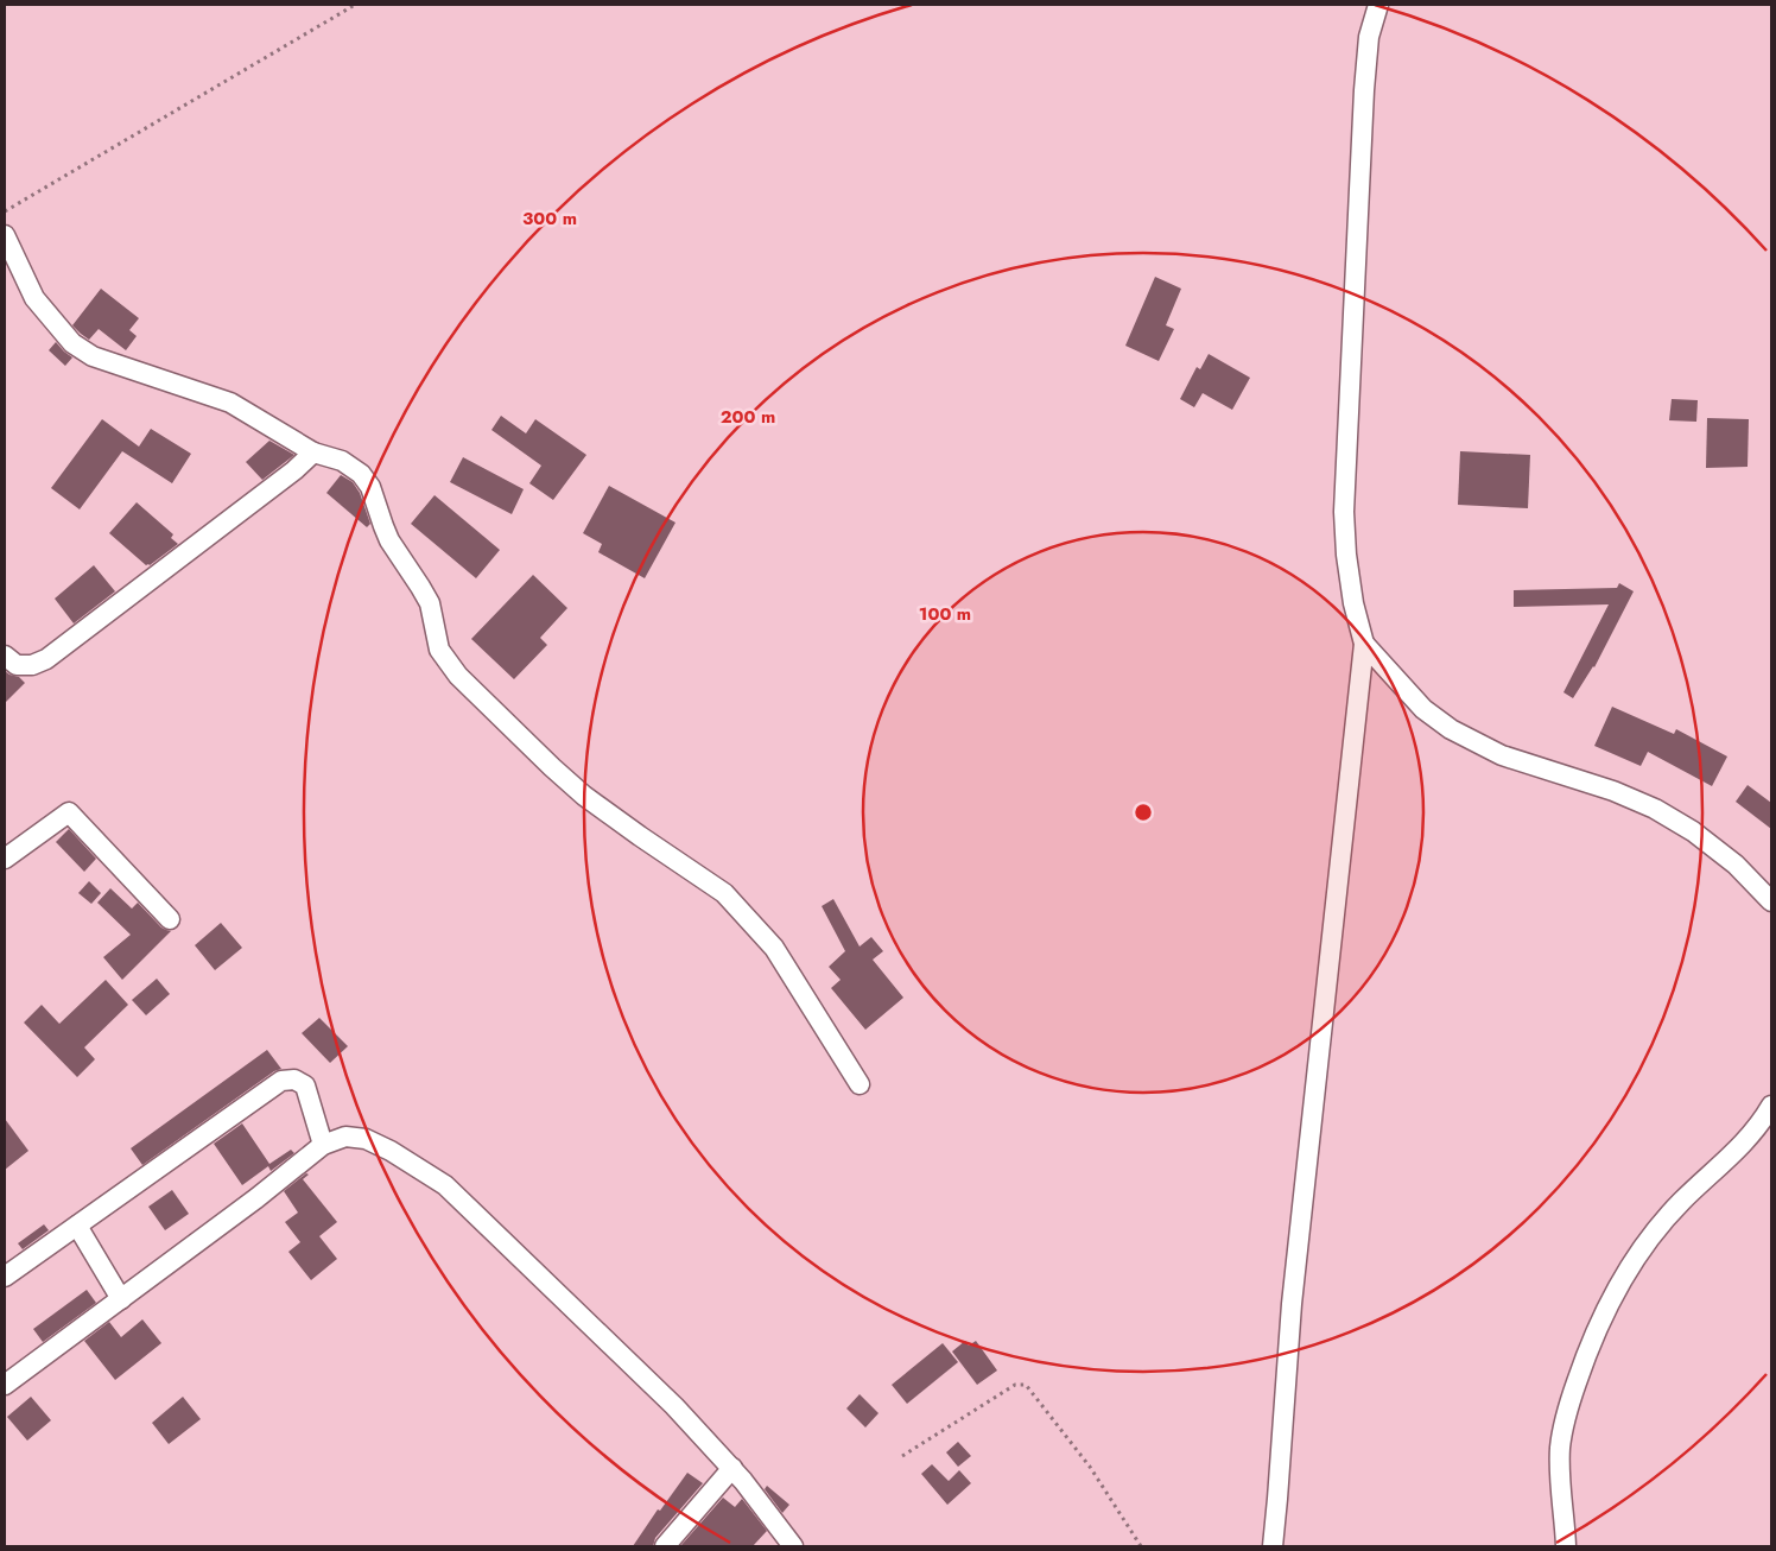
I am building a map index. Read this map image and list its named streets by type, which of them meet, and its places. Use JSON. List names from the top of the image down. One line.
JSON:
{"rings":["300 m","200 m","100 m"]}
